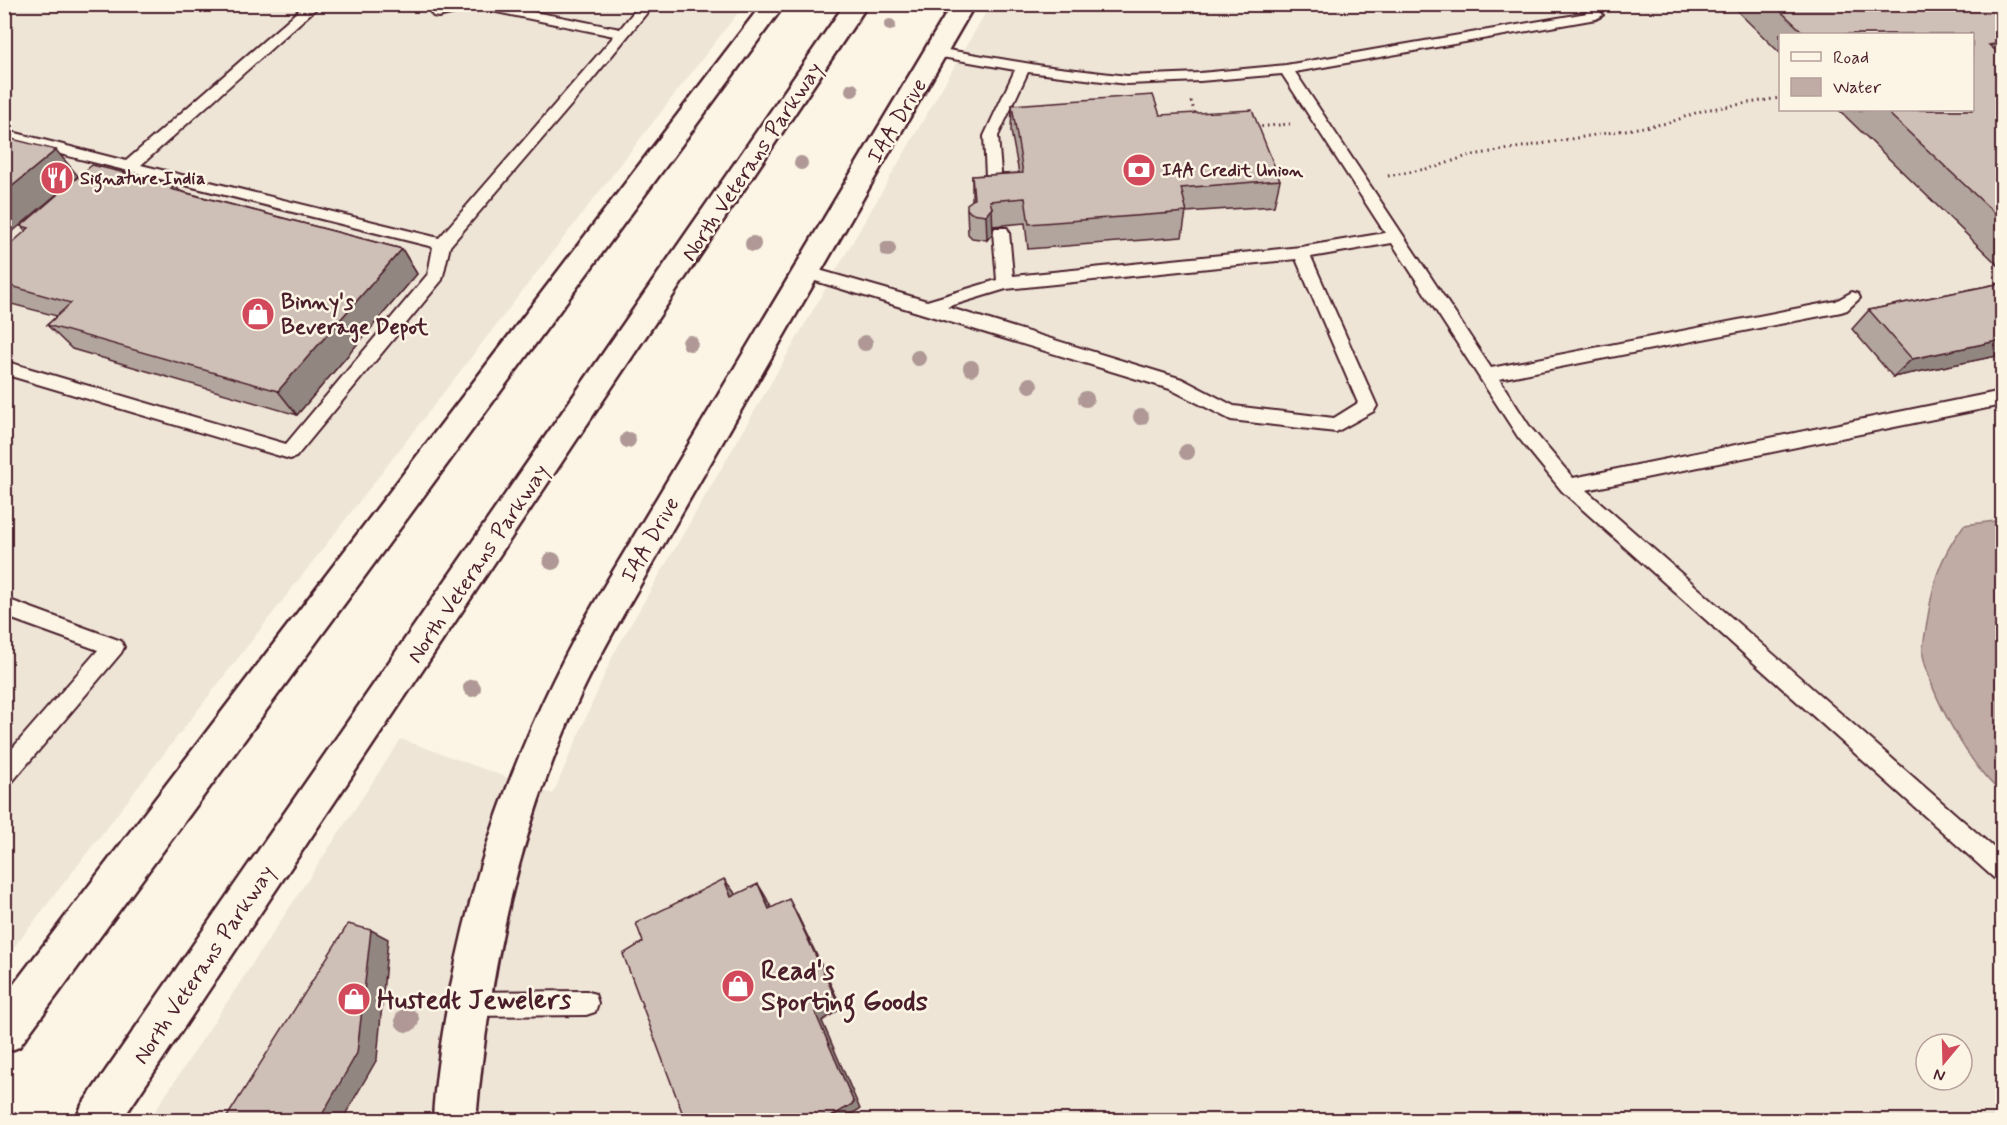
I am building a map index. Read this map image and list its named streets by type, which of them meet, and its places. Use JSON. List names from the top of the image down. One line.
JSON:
{"streets":{"main road":["IAA Drive","North Veterans Parkway"]},"places":{"bank":["IAA Credit Union"],"restaurant":["Signature India"],"shop":["Binny's Beverage Depot","Read's Sporting Goods","Hustedt Jewelers"]},"legend":["Road","Water"],"north":"bottom"}
